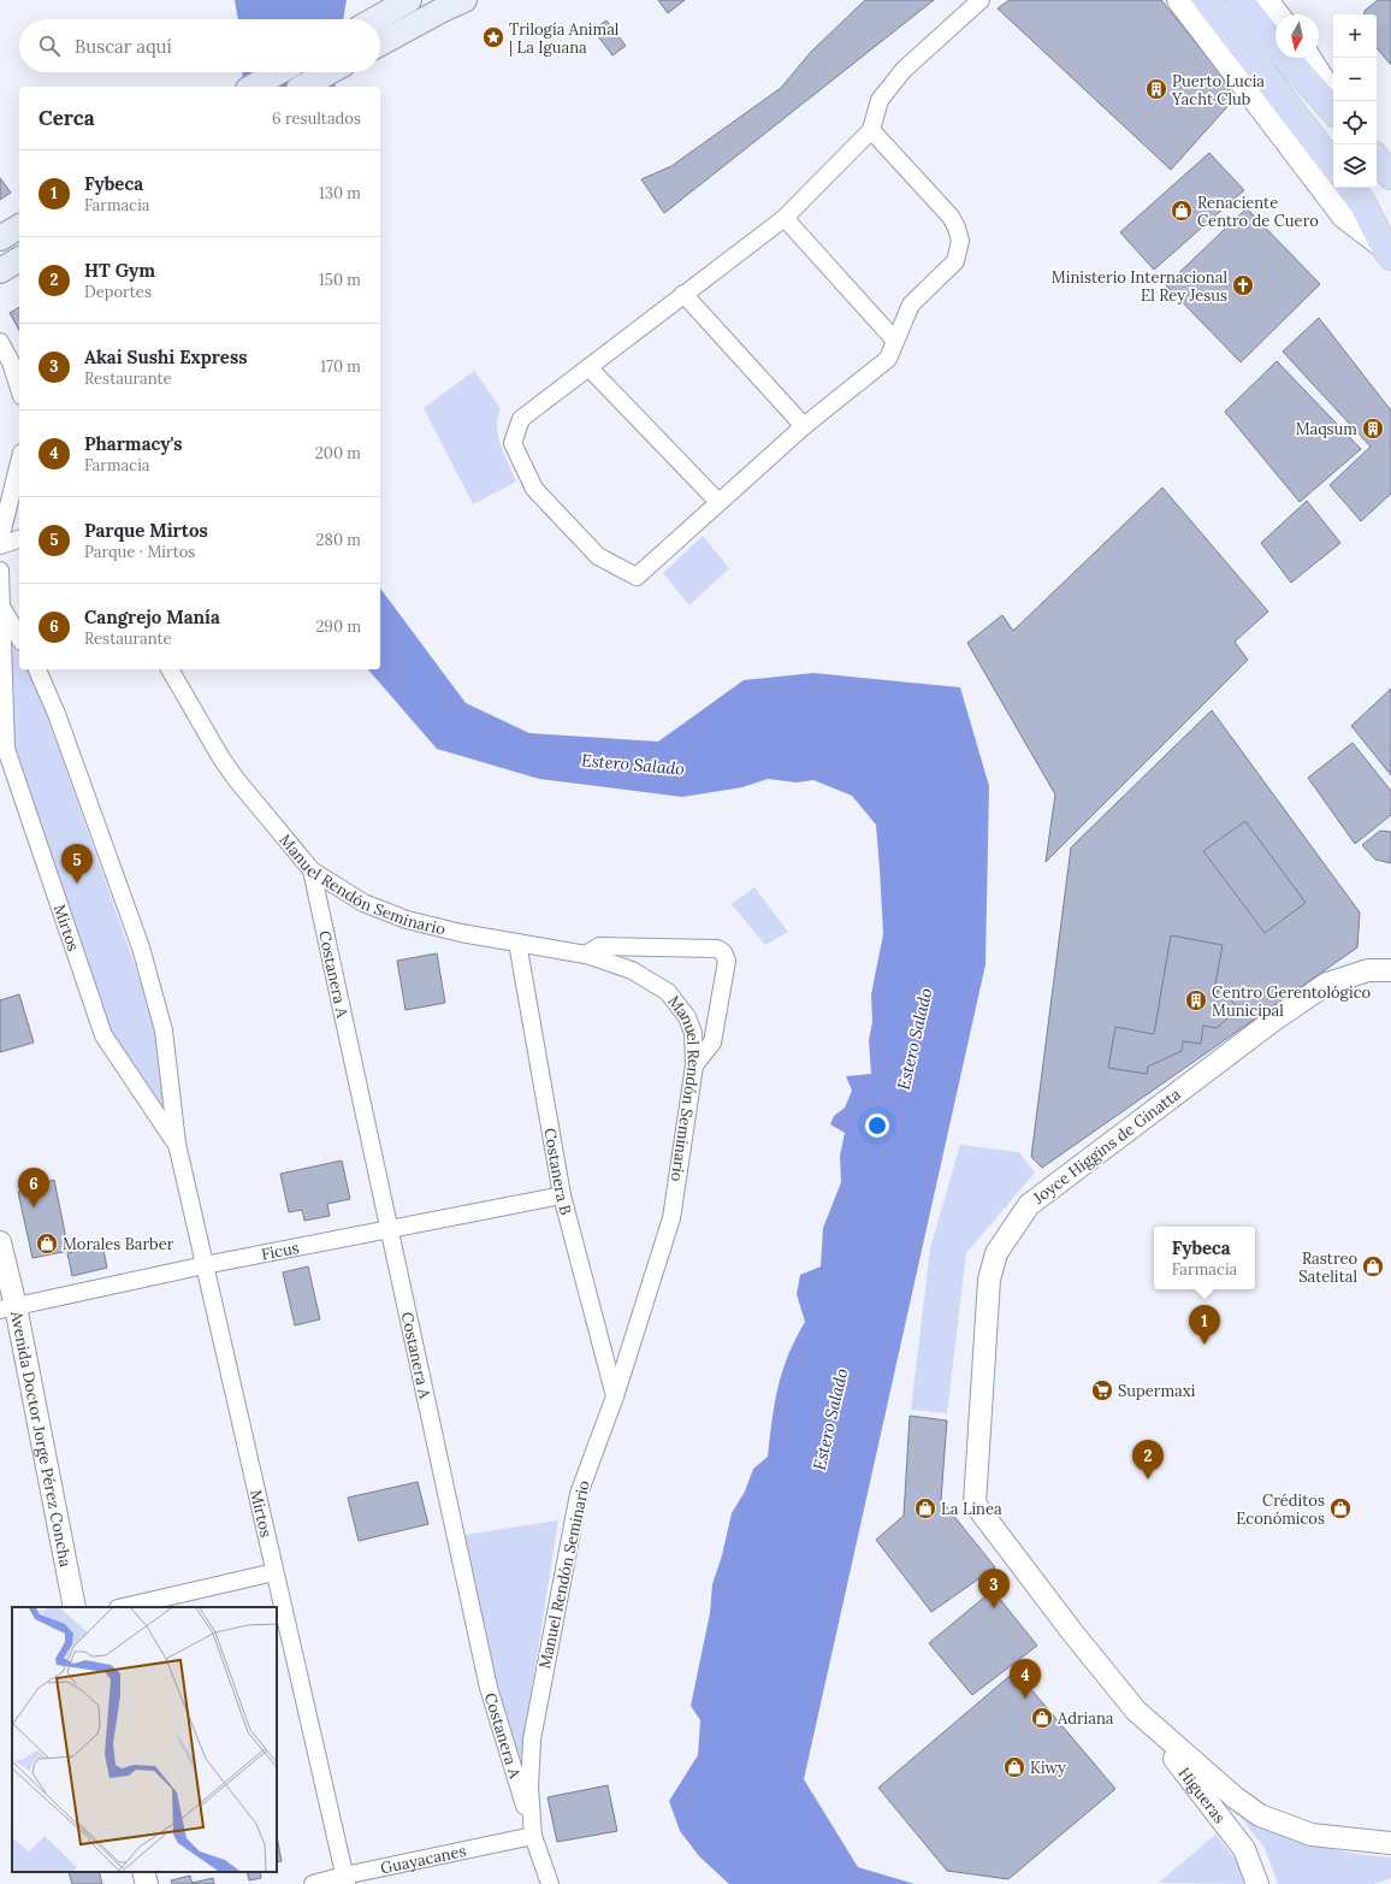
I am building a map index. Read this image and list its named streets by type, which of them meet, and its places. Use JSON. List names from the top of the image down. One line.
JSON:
{"streets":{"street":["Manuel Rendón Seminario","Mirtos","Costanera A","Joyce Higgins de Ginatta","Costanera B","Ficus","Avenida Doctor Jorge Pérez Concha","Higueras","Guayacanes"]},"crossings":[["Manuel Rendón Seminario","Costanera A"],["Manuel Rendón Seminario","Costanera B"],["Manuel Rendón Seminario","Guayacanes"],["Mirtos","Ficus"],["Mirtos","Guayacanes"],["Costanera A","Ficus"],["Costanera A","Guayacanes"],["Joyce Higgins de Ginatta","Higueras"],["Costanera B","Ficus"],["Ficus","Avenida Doctor Jorge Pérez Concha"]],"water":["Estero Salado"],"places":{"place":["Trilogía Animal | La Iguana"],"building":["Puerto Lucia Yacht Club","Maqsum","Centro Gerentológico Municipal"],"shop":["Renaciente Centro de Cuero","Morales Barber","Rastreo Satelital","La Línea","Créditos Económicos","Adriana","Kiwy"],"church":["Ministerio Internacional El Rey Jesus"],"supermarket":["Supermaxi"]},"north":"bottom","page":{"map_buttons":["+","−"],"search":"Buscar aquí","heading":["Cerca","6 resultados"],"list":[{"mark":"1","name":"Fybeca","note":"Farmacia","value":"130 m"},{"mark":"2","name":"HT Gym","note":"Deportes","value":"150 m"},{"mark":"3","name":"Akai Sushi Express","note":"Restaurante","value":"170 m"},{"mark":"4","name":"Pharmacy's","note":"Farmacia","value":"200 m"},{"mark":"5","name":"Parque Mirtos","note":"Parque · Mirtos","value":"280 m"},{"mark":"6","name":"Cangrejo Manía","note":"Restaurante","value":"290 m"}],"pins":["5","6","1","2","3","4"],"popup":["Fybeca","Farmacia"]}}
